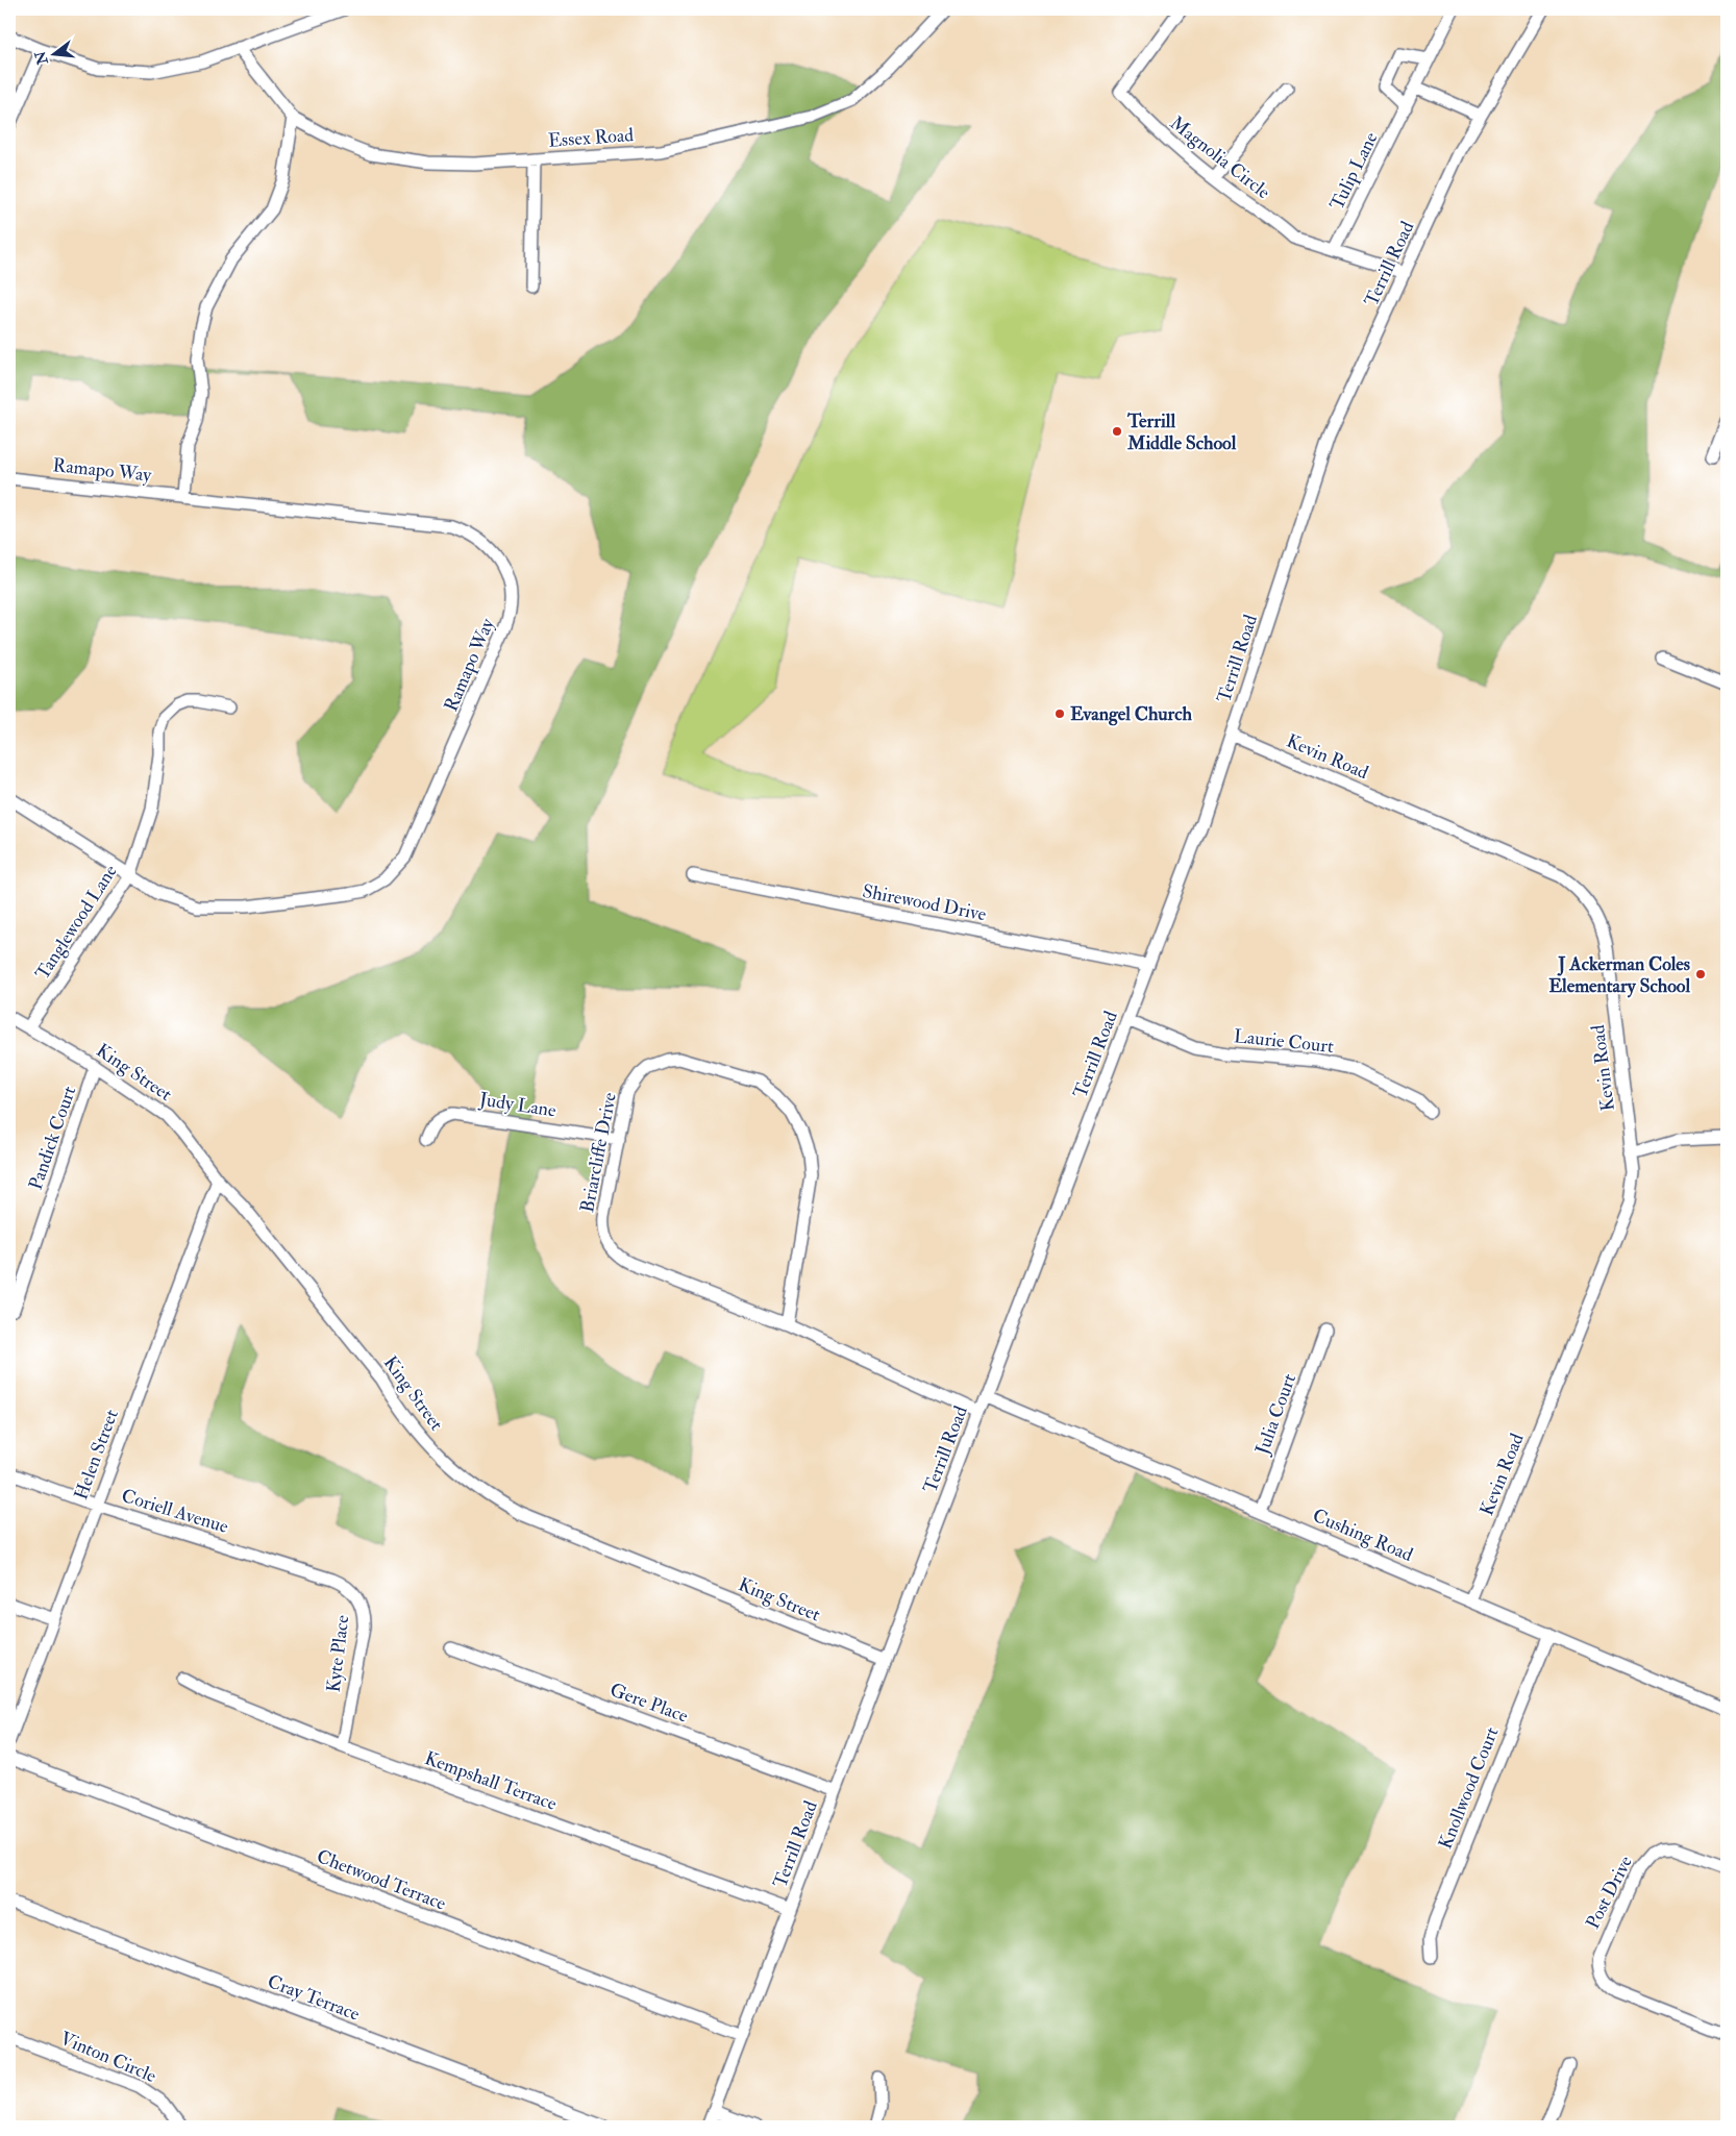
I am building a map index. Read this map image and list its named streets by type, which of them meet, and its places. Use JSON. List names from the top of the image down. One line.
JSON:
{"streets":{"street":["Essex Road","Magnolia Circle","Tulip Lane","Terrill Road","Ramapo Way","Kevin Road","Shirewood Drive","Tanglewood Lane","Laurie Court","King Street","Judy Lane","Pandick Court","Briarcliffe Drive","Julia Court","Helen Street","Coriell Avenue","Cushing Road","Kyte Place","Gere Place","Kempshall Terrace","Knollwood Court","Chetwood Terrace","Post Drive","Cray Terrace","Vinton Circle"]},"crossings":[["Magnolia Circle","Tulip Lane"],["Magnolia Circle","Terrill Road"],["Terrill Road","Kevin Road"],["Terrill Road","Shirewood Drive"],["Terrill Road","Laurie Court"],["Terrill Road","King Street"],["Terrill Road","Briarcliffe Drive"],["Terrill Road","Cushing Road"],["Terrill Road","Gere Place"],["Terrill Road","Kempshall Terrace"],["Terrill Road","Chetwood Terrace"],["Ramapo Way","Tanglewood Lane"],["Kevin Road","Cushing Road"],["Tanglewood Lane","King Street"],["King Street","Pandick Court"],["King Street","Helen Street"],["Judy Lane","Briarcliffe Drive"],["Julia Court","Cushing Road"],["Helen Street","Coriell Avenue"],["Coriell Avenue","Kyte Place"],["Cushing Road","Knollwood Court"],["Kyte Place","Kempshall Terrace"]],"places":["Terrill Middle School","Evangel Church","J Ackerman Coles Elementary School"],"north":"left"}
